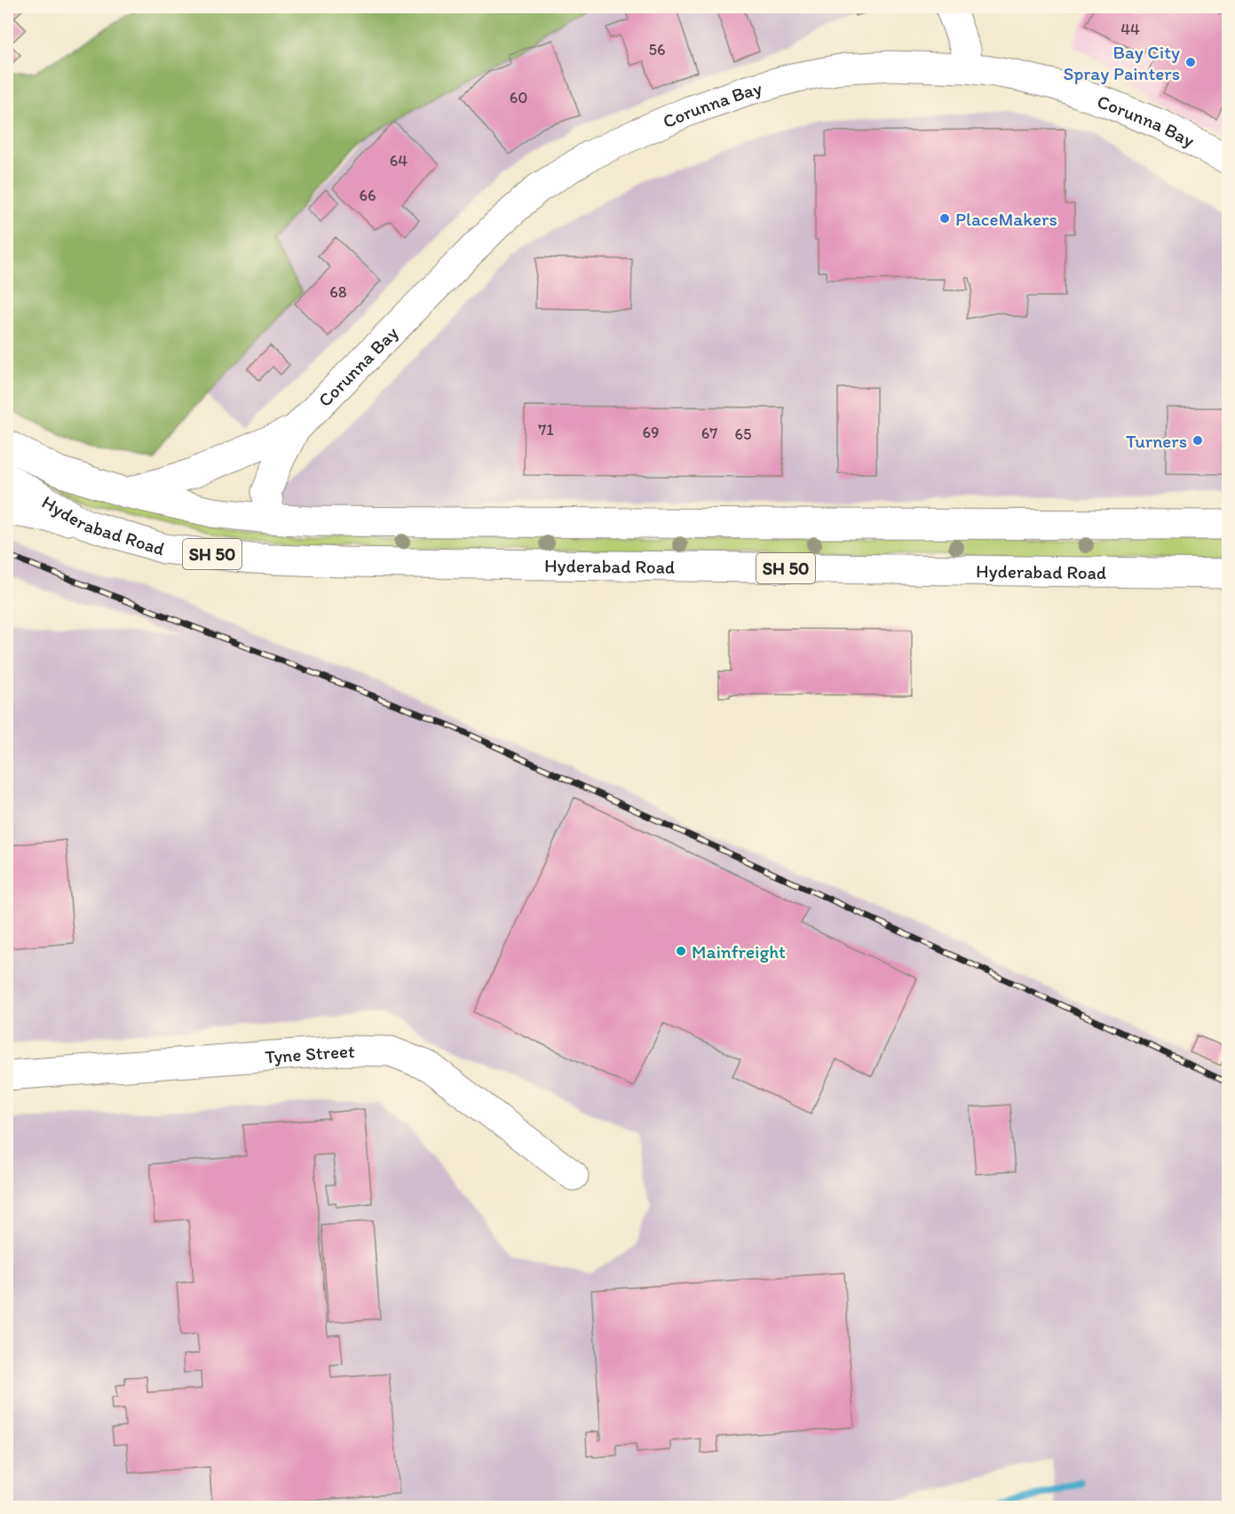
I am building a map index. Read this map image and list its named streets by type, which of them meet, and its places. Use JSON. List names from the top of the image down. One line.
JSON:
{"streets":{"main road":["Corunna Bay","Hyderabad Road","SH 50","Tyne Street"]},"crossings":[["Corunna Bay","Hyderabad Road"]],"places":["Bay City Spray Painters","PlaceMakers","Turners","Mainfreight"],"house_numbers":["44","56","60","64","66","68","71","69","67","65"]}
